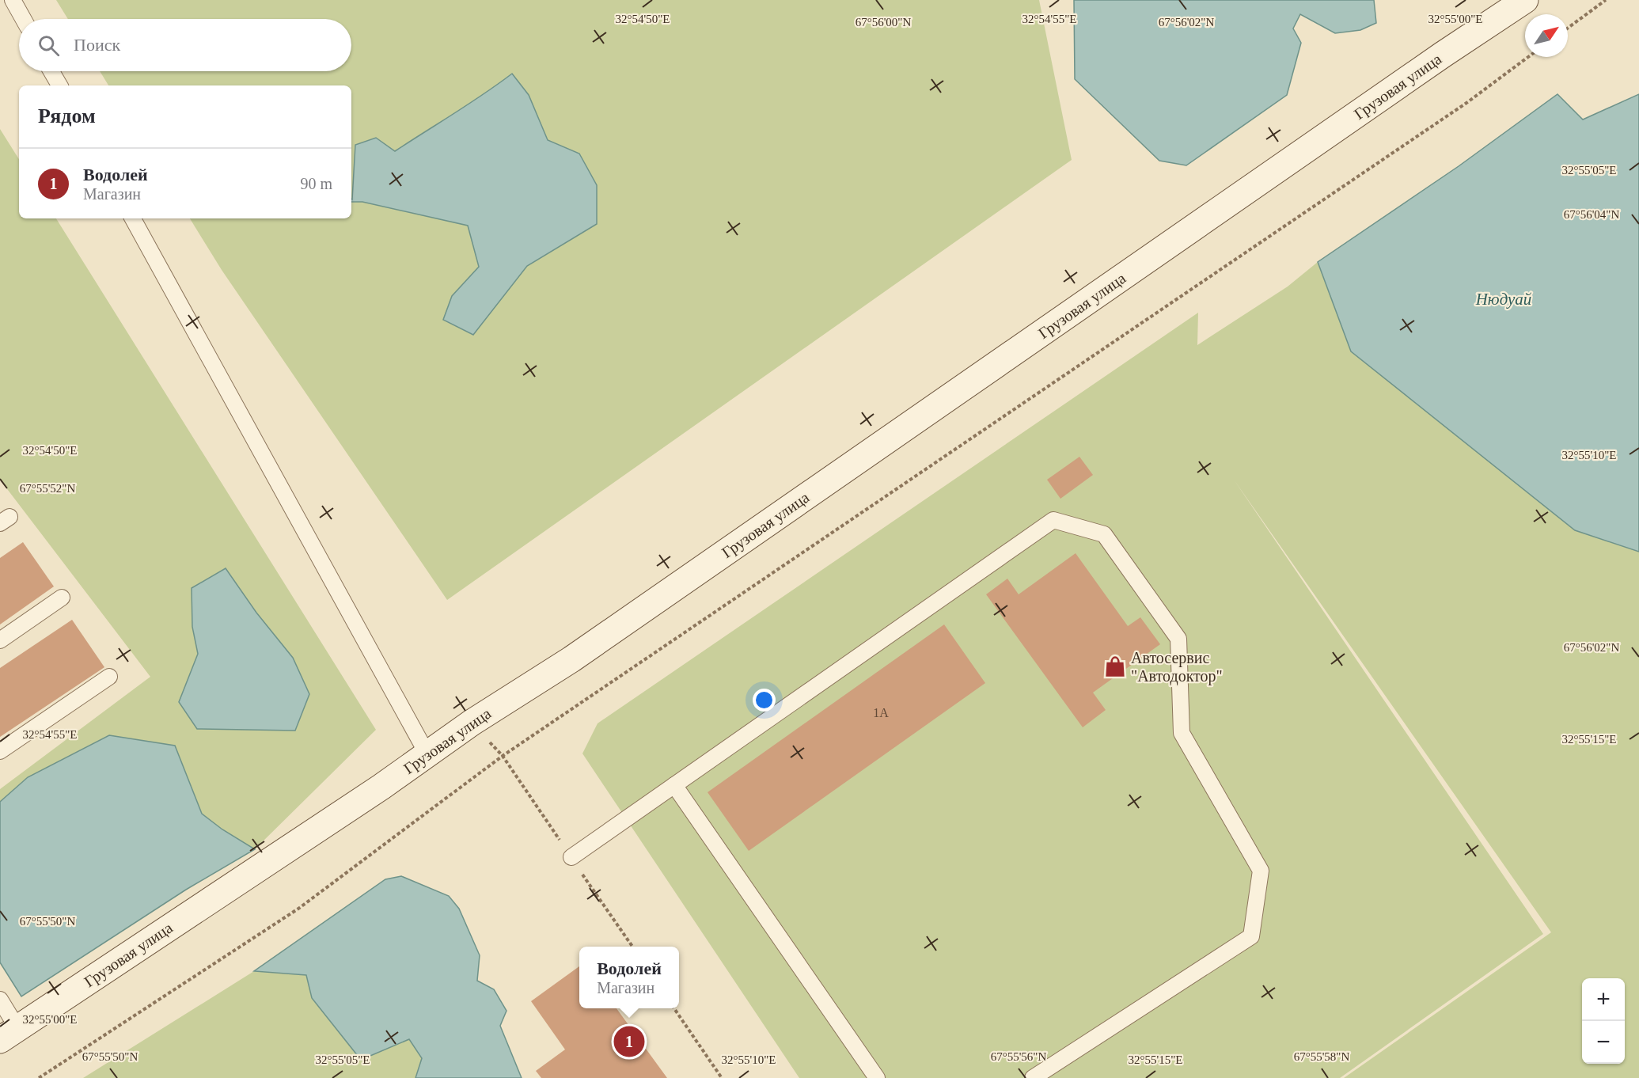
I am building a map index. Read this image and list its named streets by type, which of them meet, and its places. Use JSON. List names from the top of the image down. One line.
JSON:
{"streets":{"main road":["Грузовая улица"]},"water":["Нюдуай"],"places":{"shop":["Автосервис \"Автодоктор\""]},"house_numbers":["1А"],"north":"top right","page":{"search":"Поиск","heading":"Рядом","list":[{"mark":"1","name":"Водолей","note":"Магазин","value":"90 m"}],"popup":["Водолей","Магазин"],"map_buttons":["+","−"],"pins":"1"},"coordinates":["32°54'50\"E","32°54'55\"E","32°55'00\"E","67°56'00\"N","67°56'02\"N","32°55'05\"E","67°56'04\"N","32°55'10\"E","67°55'52\"N","32°55'15\"E","67°55'50\"N","67°55'56\"N","67°55'58\"N"]}
